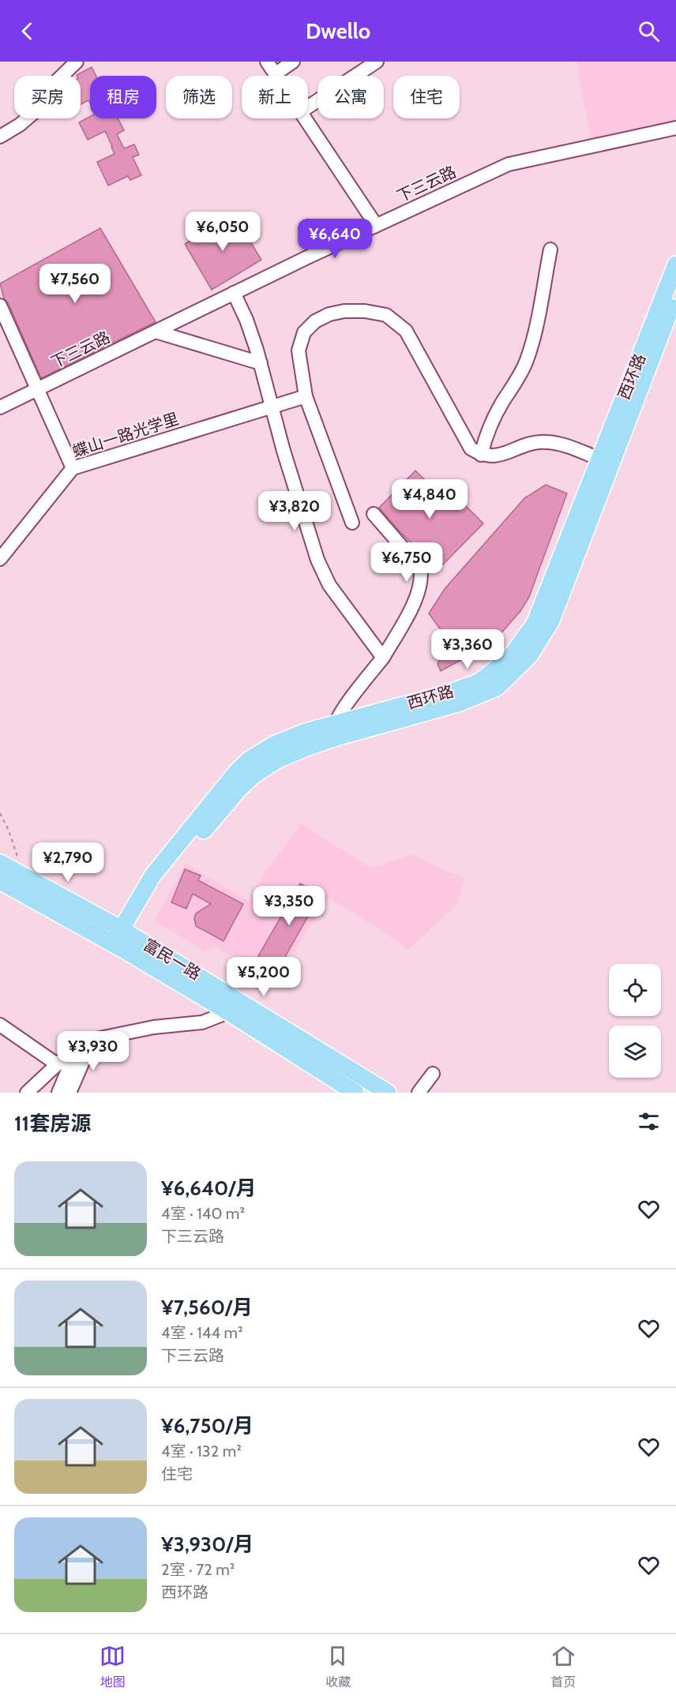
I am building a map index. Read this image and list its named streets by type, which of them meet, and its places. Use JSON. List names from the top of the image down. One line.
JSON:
{"streets":{"main road":["西环路","富民一路"],"street":["下三云路","蝶山一路光学里"]},"crossings":[["西环路","富民一路"]],"page":{"header":"Dwello","chip":["买房","租房","筛选","新上","公寓","住宅"],"price":["¥6,050","¥6,640","¥7,560","¥4,840","¥3,820","¥6,750","¥3,360","¥2,790","¥3,350","¥5,200","¥3,930"],"heading":"11套房源","list":[{"name":"¥6,640/月","note":"4室 · 140 m² · 下三云路"},{"name":"¥7,560/月","note":"4室 · 144 m² · 下三云路"},{"name":"¥6,750/月","note":"4室 · 132 m² · 住宅"},{"name":"¥3,930/月","note":"2室 · 72 m² · 西环路"}],"tabs":["地图","收藏","首页"]}}
